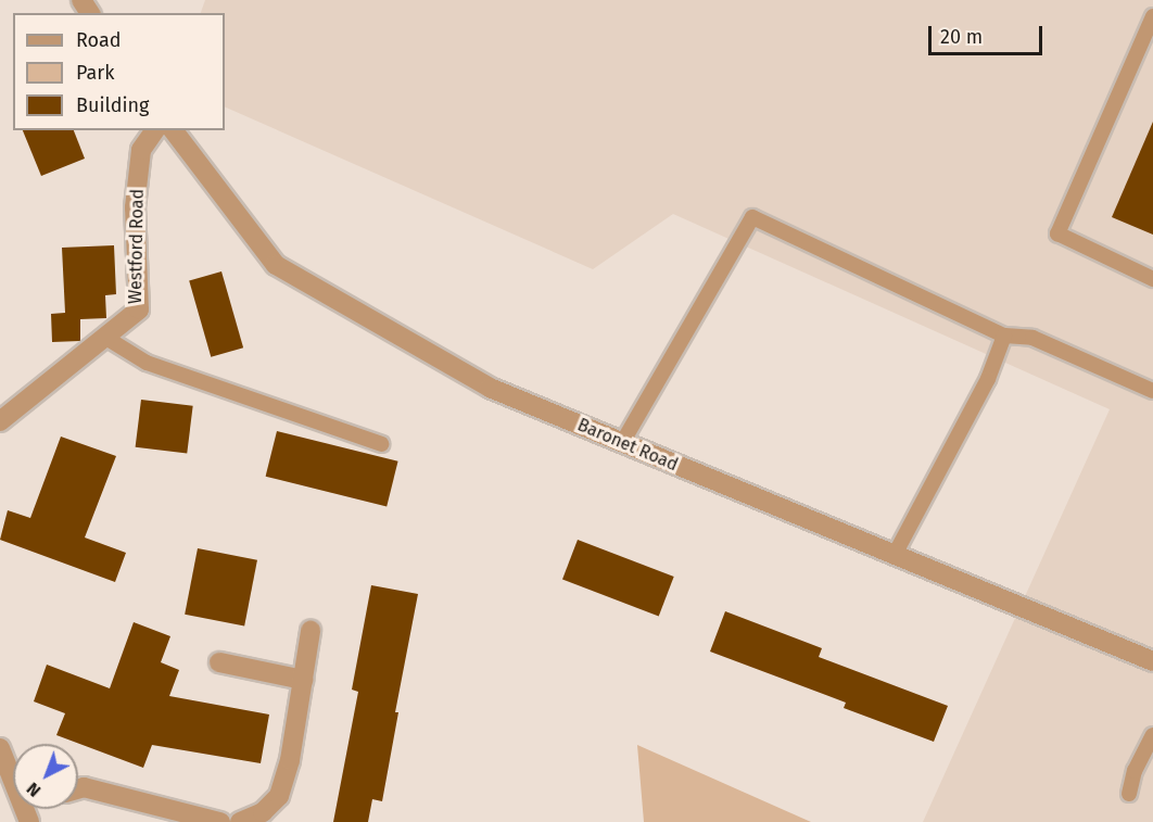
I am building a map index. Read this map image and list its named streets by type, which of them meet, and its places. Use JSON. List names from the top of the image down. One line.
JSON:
{"streets":{"street":["Westford Road","Baronet Road"]},"legend":["Road","Park","Building"],"scale_bar":"20 m","north":"bottom left"}
